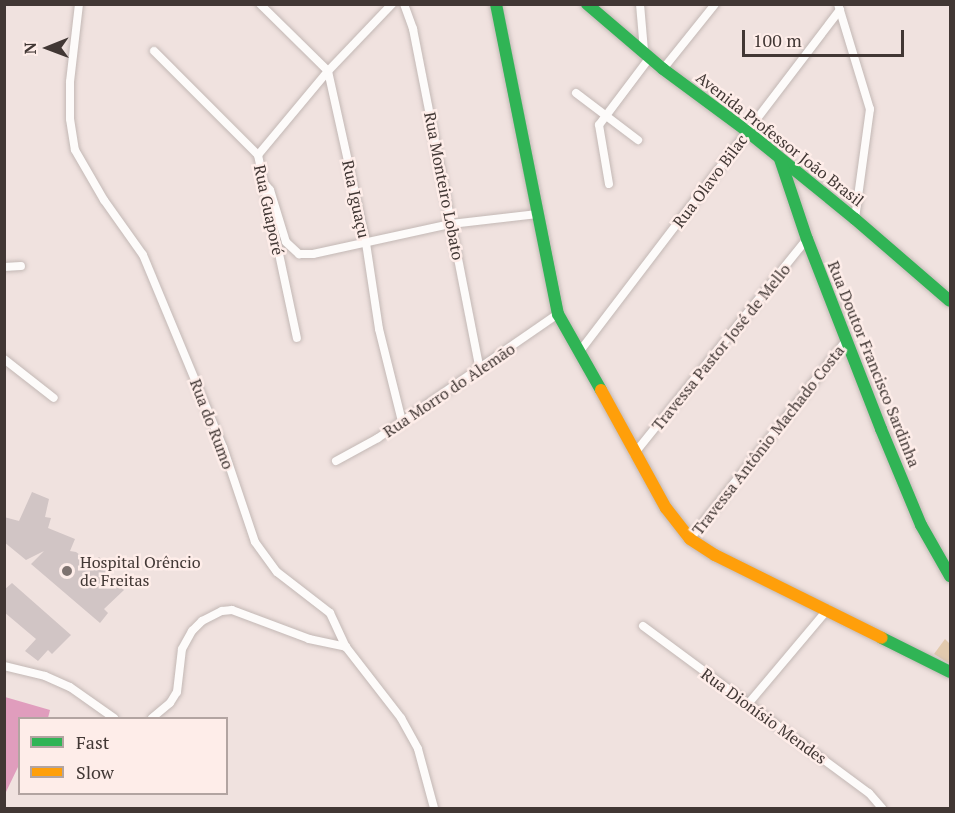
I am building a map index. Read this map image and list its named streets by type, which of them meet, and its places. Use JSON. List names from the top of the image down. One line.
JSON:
{"streets":{"main road":["Avenida Professor João Brasil","Rua Doutor Francisco Sardinha"],"street":["Rua Olavo Bilac","Rua Monteiro Lobato","Rua Iguaçu","Rua Guaporé","Travessa Pastor José de Mello","Rua Morro do Alemão","Rua do Rumo","Travessa Antônio Machado Costa","Rua Dionísio Mendes"]},"crossings":[["Avenida Professor João Brasil","Rua Olavo Bilac"],["Avenida Professor João Brasil","Rua Doutor Francisco Sardinha"],["Rua Monteiro Lobato","Rua Morro do Alemão"],["Rua Iguaçu","Rua Morro do Alemão"],["Travessa Pastor José de Mello","Rua Doutor Francisco Sardinha"],["Rua Doutor Francisco Sardinha","Travessa Antônio Machado Costa"]],"places":["Hospital Orêncio de Freitas"],"legend":["Fast","Slow"],"scale_bar":"100 m","north":"left"}
